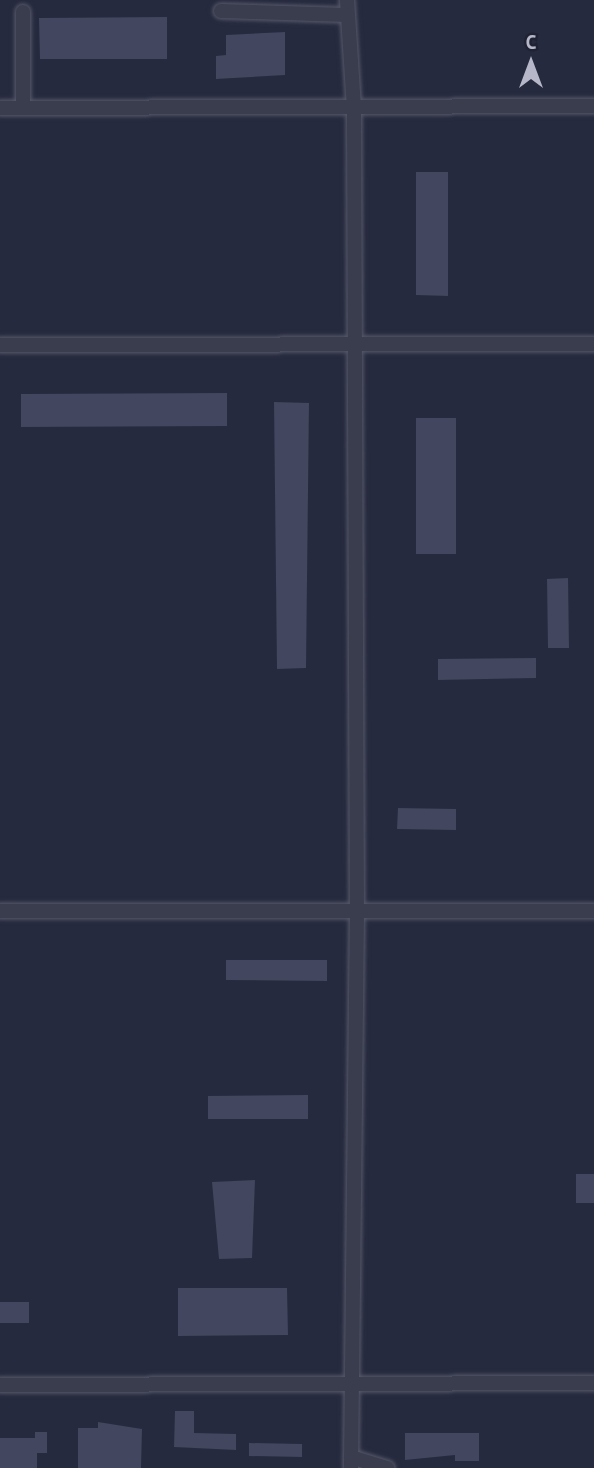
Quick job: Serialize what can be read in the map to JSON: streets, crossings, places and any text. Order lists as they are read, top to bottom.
{
  "north": "top"
}
